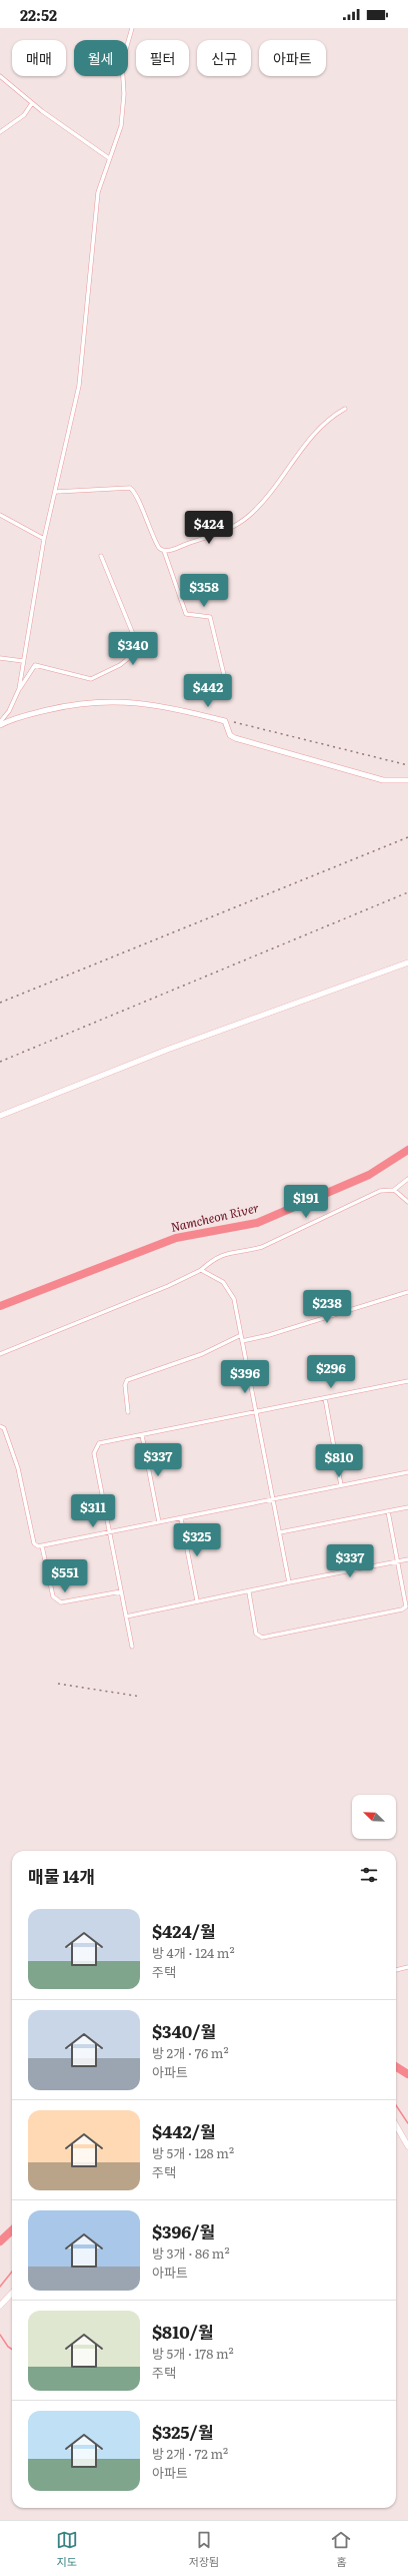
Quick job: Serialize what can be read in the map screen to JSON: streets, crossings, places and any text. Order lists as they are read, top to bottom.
{
  "water": ["Namcheon River"],
  "north": "top left",
  "page": {
    "status": "22:52",
    "chip": [
      "매매",
      "월세",
      "필터",
      "신규",
      "아파트"
    ],
    "price": [
      "$424",
      "$358",
      "$340",
      "$442",
      "$191",
      "$238",
      "$296",
      "$396",
      "$337",
      "$810",
      "$311",
      "$325",
      "$337",
      "$551"
    ],
    "heading": "매물 14개",
    "list": [
      {
        "name": "$424/월",
        "note": "방 4개 · 124 m² · 주택"
      },
      {
        "name": "$340/월",
        "note": "방 2개 · 76 m² · 아파트"
      },
      {
        "name": "$442/월",
        "note": "방 5개 · 128 m² · 주택"
      },
      {
        "name": "$396/월",
        "note": "방 3개 · 86 m² · 아파트"
      },
      {
        "name": "$810/월",
        "note": "방 5개 · 178 m² · 주택"
      },
      {
        "name": "$325/월",
        "note": "방 2개 · 72 m² · 아파트"
      }
    ],
    "tabs": ["지도", "저장됨", "홈"]
  }
}
